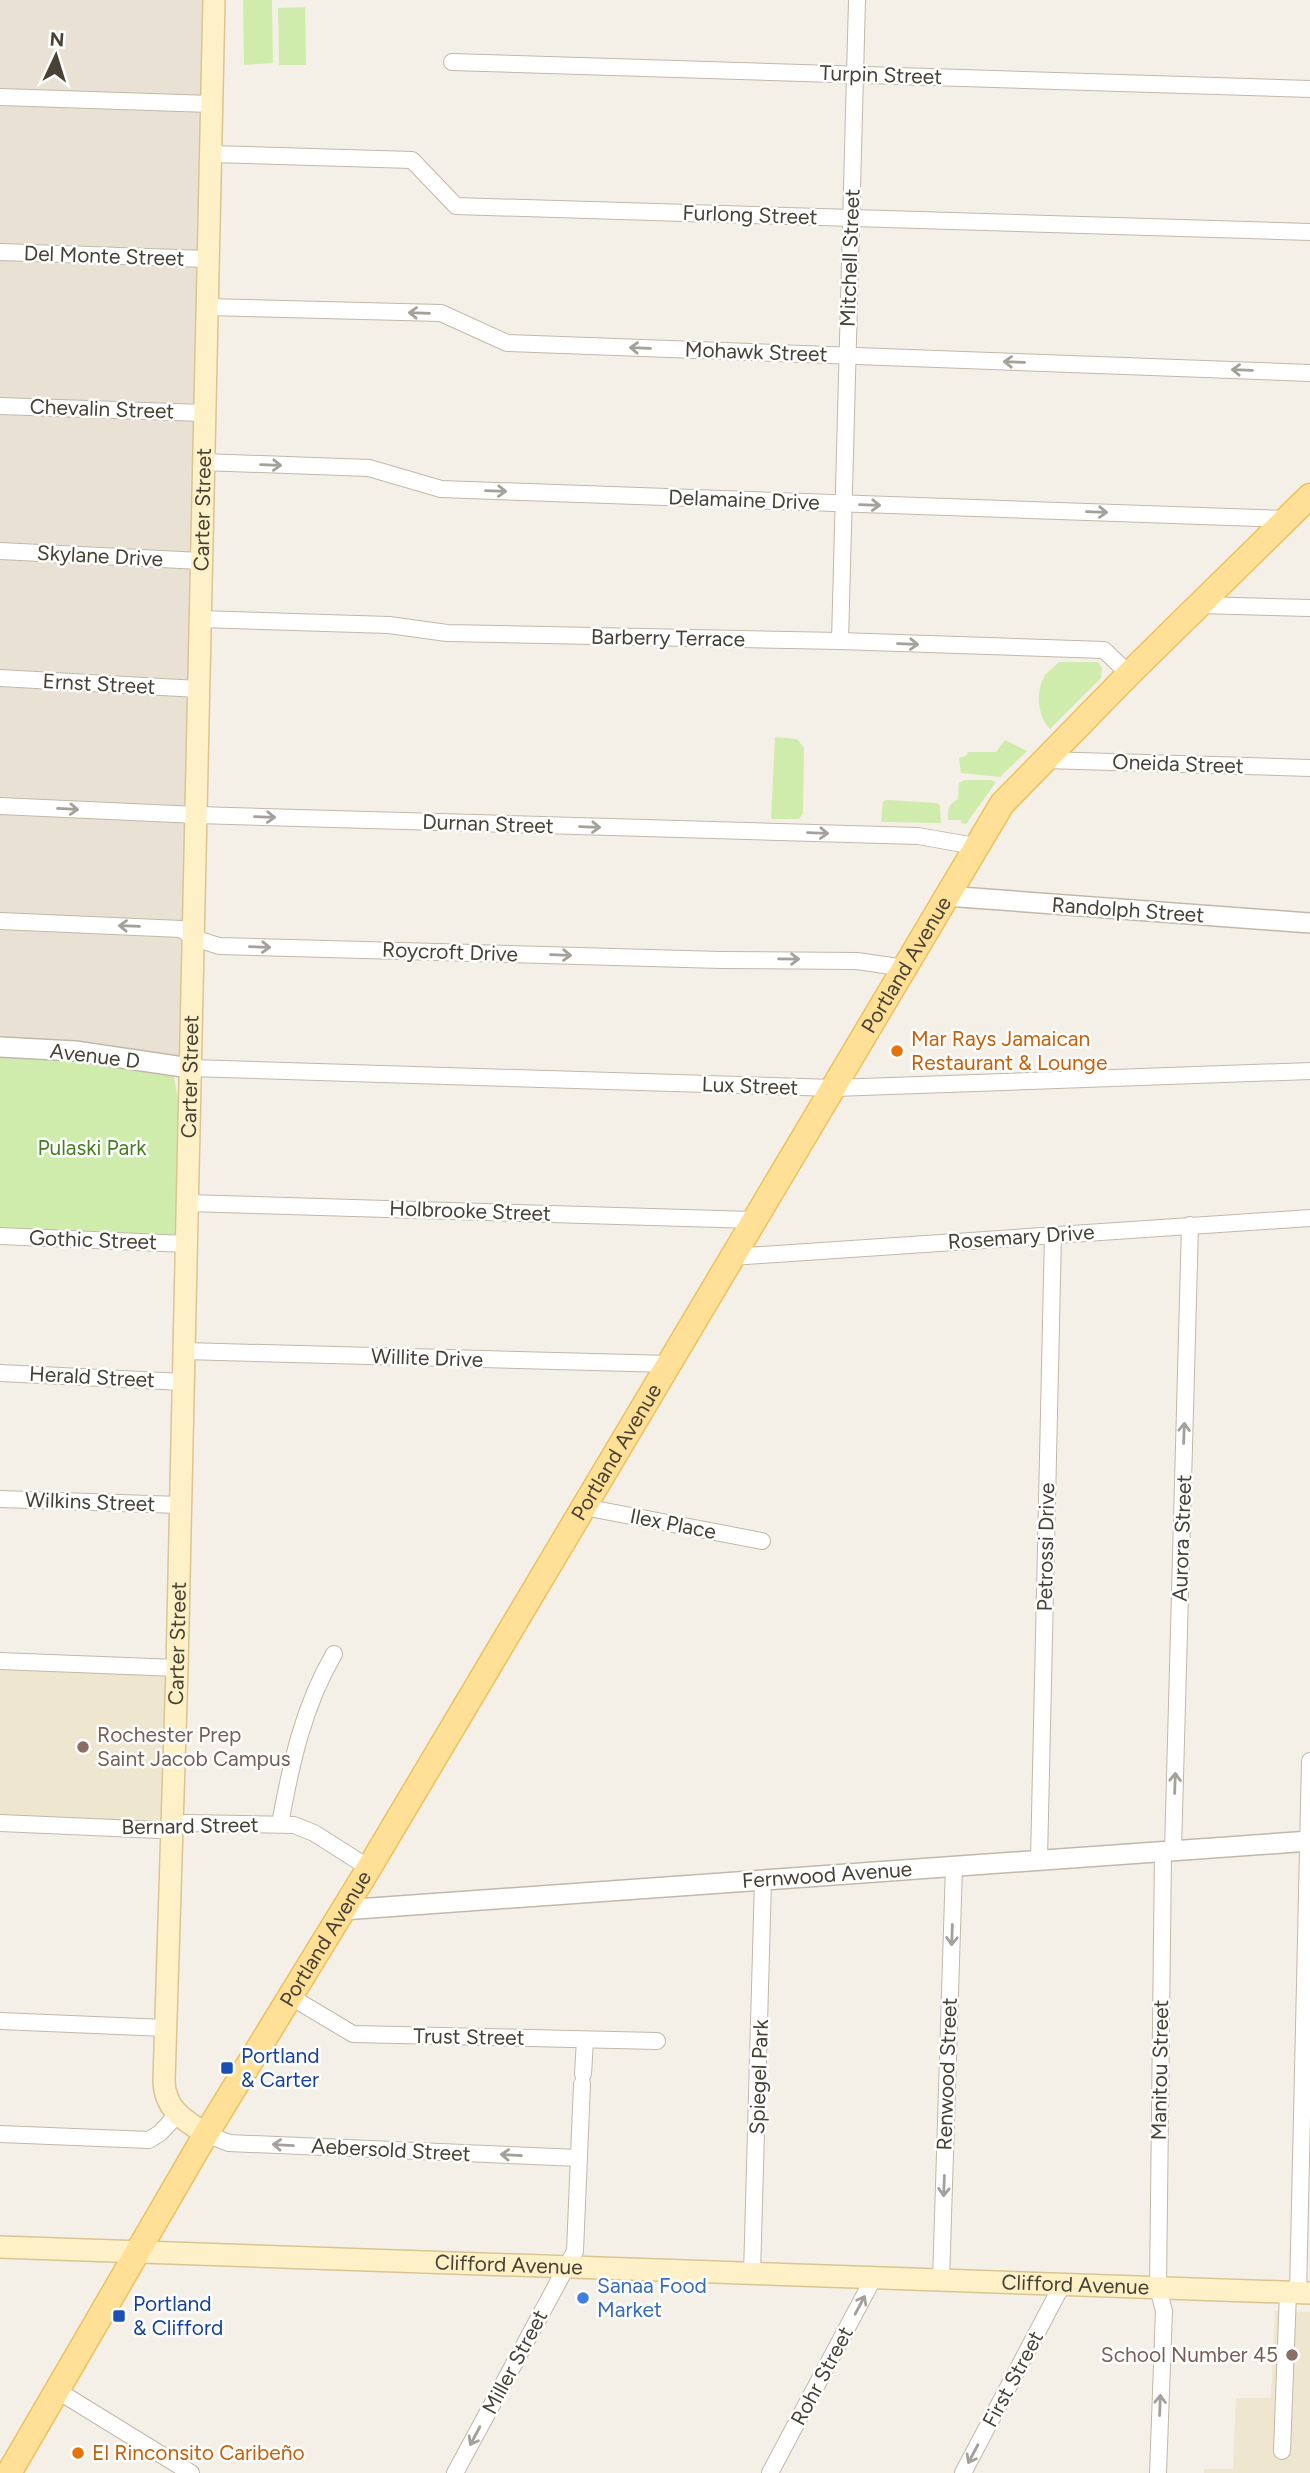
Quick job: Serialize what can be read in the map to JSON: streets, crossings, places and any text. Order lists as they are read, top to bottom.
{
  "streets": {
    "main road": ["Carter Street", "Portland Avenue", "Clifford Avenue"],
    "street": [
      "Turpin Street",
      "Furlong Street",
      "Del Monte Street",
      "Mitchell Street",
      "Mohawk Street",
      "Chevalin Street",
      "Delamaine Drive",
      "Skylane Drive",
      "Barberry Terrace",
      "Ernst Street",
      "Oneida Street",
      "Durnan Street",
      "Randolph Street",
      "Roycroft Drive",
      "Avenue D",
      "Lux Street",
      "Holbrooke Street",
      "Rosemary Drive",
      "Gothic Street",
      "Willite Drive",
      "Herald Street",
      "Wilkins Street",
      "Ilex Place",
      "Aurora Street",
      "Petrossi Drive",
      "Bernard Street",
      "Fernwood Avenue",
      "Trust Street",
      "Manitou Street",
      "Renwood Street",
      "Spiegel Park",
      "Aebersold Street",
      "Miller Street",
      "Rohr Street",
      "First Street"
    ]
  },
  "crossings": [
    ["Turpin Street", "Mitchell Street"],
    ["Furlong Street", "Mitchell Street"],
    ["Furlong Street", "Carter Street"],
    ["Del Monte Street", "Carter Street"],
    ["Mitchell Street", "Mohawk Street"],
    ["Mitchell Street", "Delamaine Drive"],
    ["Mitchell Street", "Barberry Terrace"],
    ["Mohawk Street", "Carter Street"],
    ["Chevalin Street", "Carter Street"],
    ["Delamaine Drive", "Carter Street"],
    ["Delamaine Drive", "Portland Avenue"],
    ["Carter Street", "Skylane Drive"],
    ["Carter Street", "Barberry Terrace"],
    ["Carter Street", "Ernst Street"],
    ["Carter Street", "Durnan Street"],
    ["Carter Street", "Roycroft Drive"],
    ["Carter Street", "Avenue D"],
    ["Carter Street", "Lux Street"],
    ["Carter Street", "Holbrooke Street"],
    ["Carter Street", "Gothic Street"],
    ["Carter Street", "Willite Drive"],
    ["Carter Street", "Herald Street"],
    ["Carter Street", "Wilkins Street"],
    ["Carter Street", "Bernard Street"],
    ["Barberry Terrace", "Portland Avenue"],
    ["Oneida Street", "Portland Avenue"],
    ["Durnan Street", "Portland Avenue"],
    ["Randolph Street", "Portland Avenue"],
    ["Roycroft Drive", "Portland Avenue"],
    ["Portland Avenue", "Lux Street"],
    ["Portland Avenue", "Holbrooke Street"],
    ["Portland Avenue", "Rosemary Drive"],
    ["Portland Avenue", "Willite Drive"],
    ["Portland Avenue", "Ilex Place"],
    ["Portland Avenue", "Bernard Street"],
    ["Portland Avenue", "Fernwood Avenue"],
    ["Portland Avenue", "Trust Street"],
    ["Portland Avenue", "Aebersold Street"],
    ["Portland Avenue", "Clifford Avenue"],
    ["Avenue D", "Lux Street"],
    ["Rosemary Drive", "Aurora Street"],
    ["Rosemary Drive", "Petrossi Drive"],
    ["Aurora Street", "Fernwood Avenue"],
    ["Aurora Street", "Manitou Street"],
    ["Petrossi Drive", "Fernwood Avenue"],
    ["Fernwood Avenue", "Manitou Street"],
    ["Fernwood Avenue", "Renwood Street"],
    ["Fernwood Avenue", "Spiegel Park"],
    ["Trust Street", "Miller Street"],
    ["Manitou Street", "Clifford Avenue"],
    ["Renwood Street", "Clifford Avenue"],
    ["Spiegel Park", "Clifford Avenue"],
    ["Aebersold Street", "Miller Street"],
    ["Clifford Avenue", "Miller Street"],
    ["Clifford Avenue", "Rohr Street"],
    ["Clifford Avenue", "First Street"]
  ],
  "one_way": [
    "Mohawk Street",
    "Delamaine Drive",
    "Durnan Street",
    "Aurora Street",
    "Renwood Street",
    "Aebersold Street",
    "Miller Street",
    "Rohr Street",
    "First Street"
  ],
  "parks": ["Pulaski Park"],
  "places": {
    "other": [
      "Mar Rays Jamaican Restaurant & Lounge",
      "Rochester Prep Saint Jacob Campus",
      "Sanaa Food Market",
      "School Number 45",
      "El Rinconsito Caribeño"
    ],
    "transit": ["Portland & Carter", "Portland & Clifford"]
  },
  "north": "top"
}
